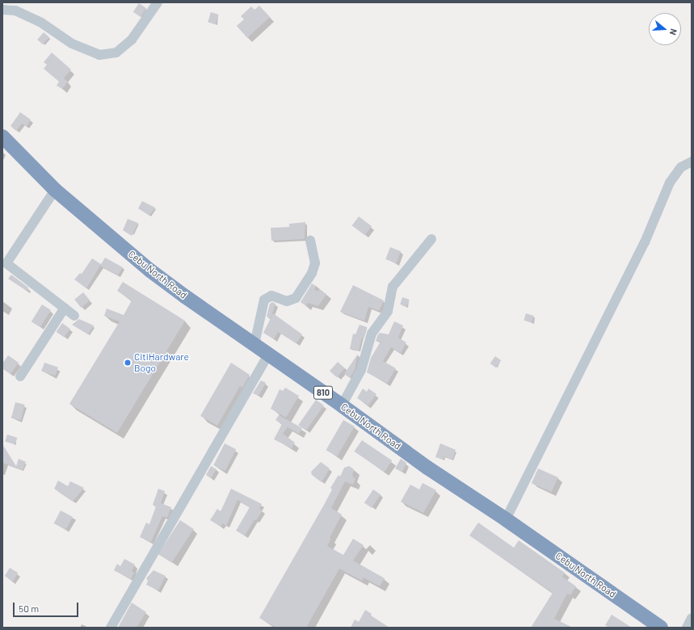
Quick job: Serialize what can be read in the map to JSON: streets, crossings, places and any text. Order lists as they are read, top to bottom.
{
  "streets": {
    "highway": ["Cebu North Road", "810"]
  },
  "places": ["CitiHardware Bogo"],
  "scale_bar": "50 m",
  "north": "right"
}
